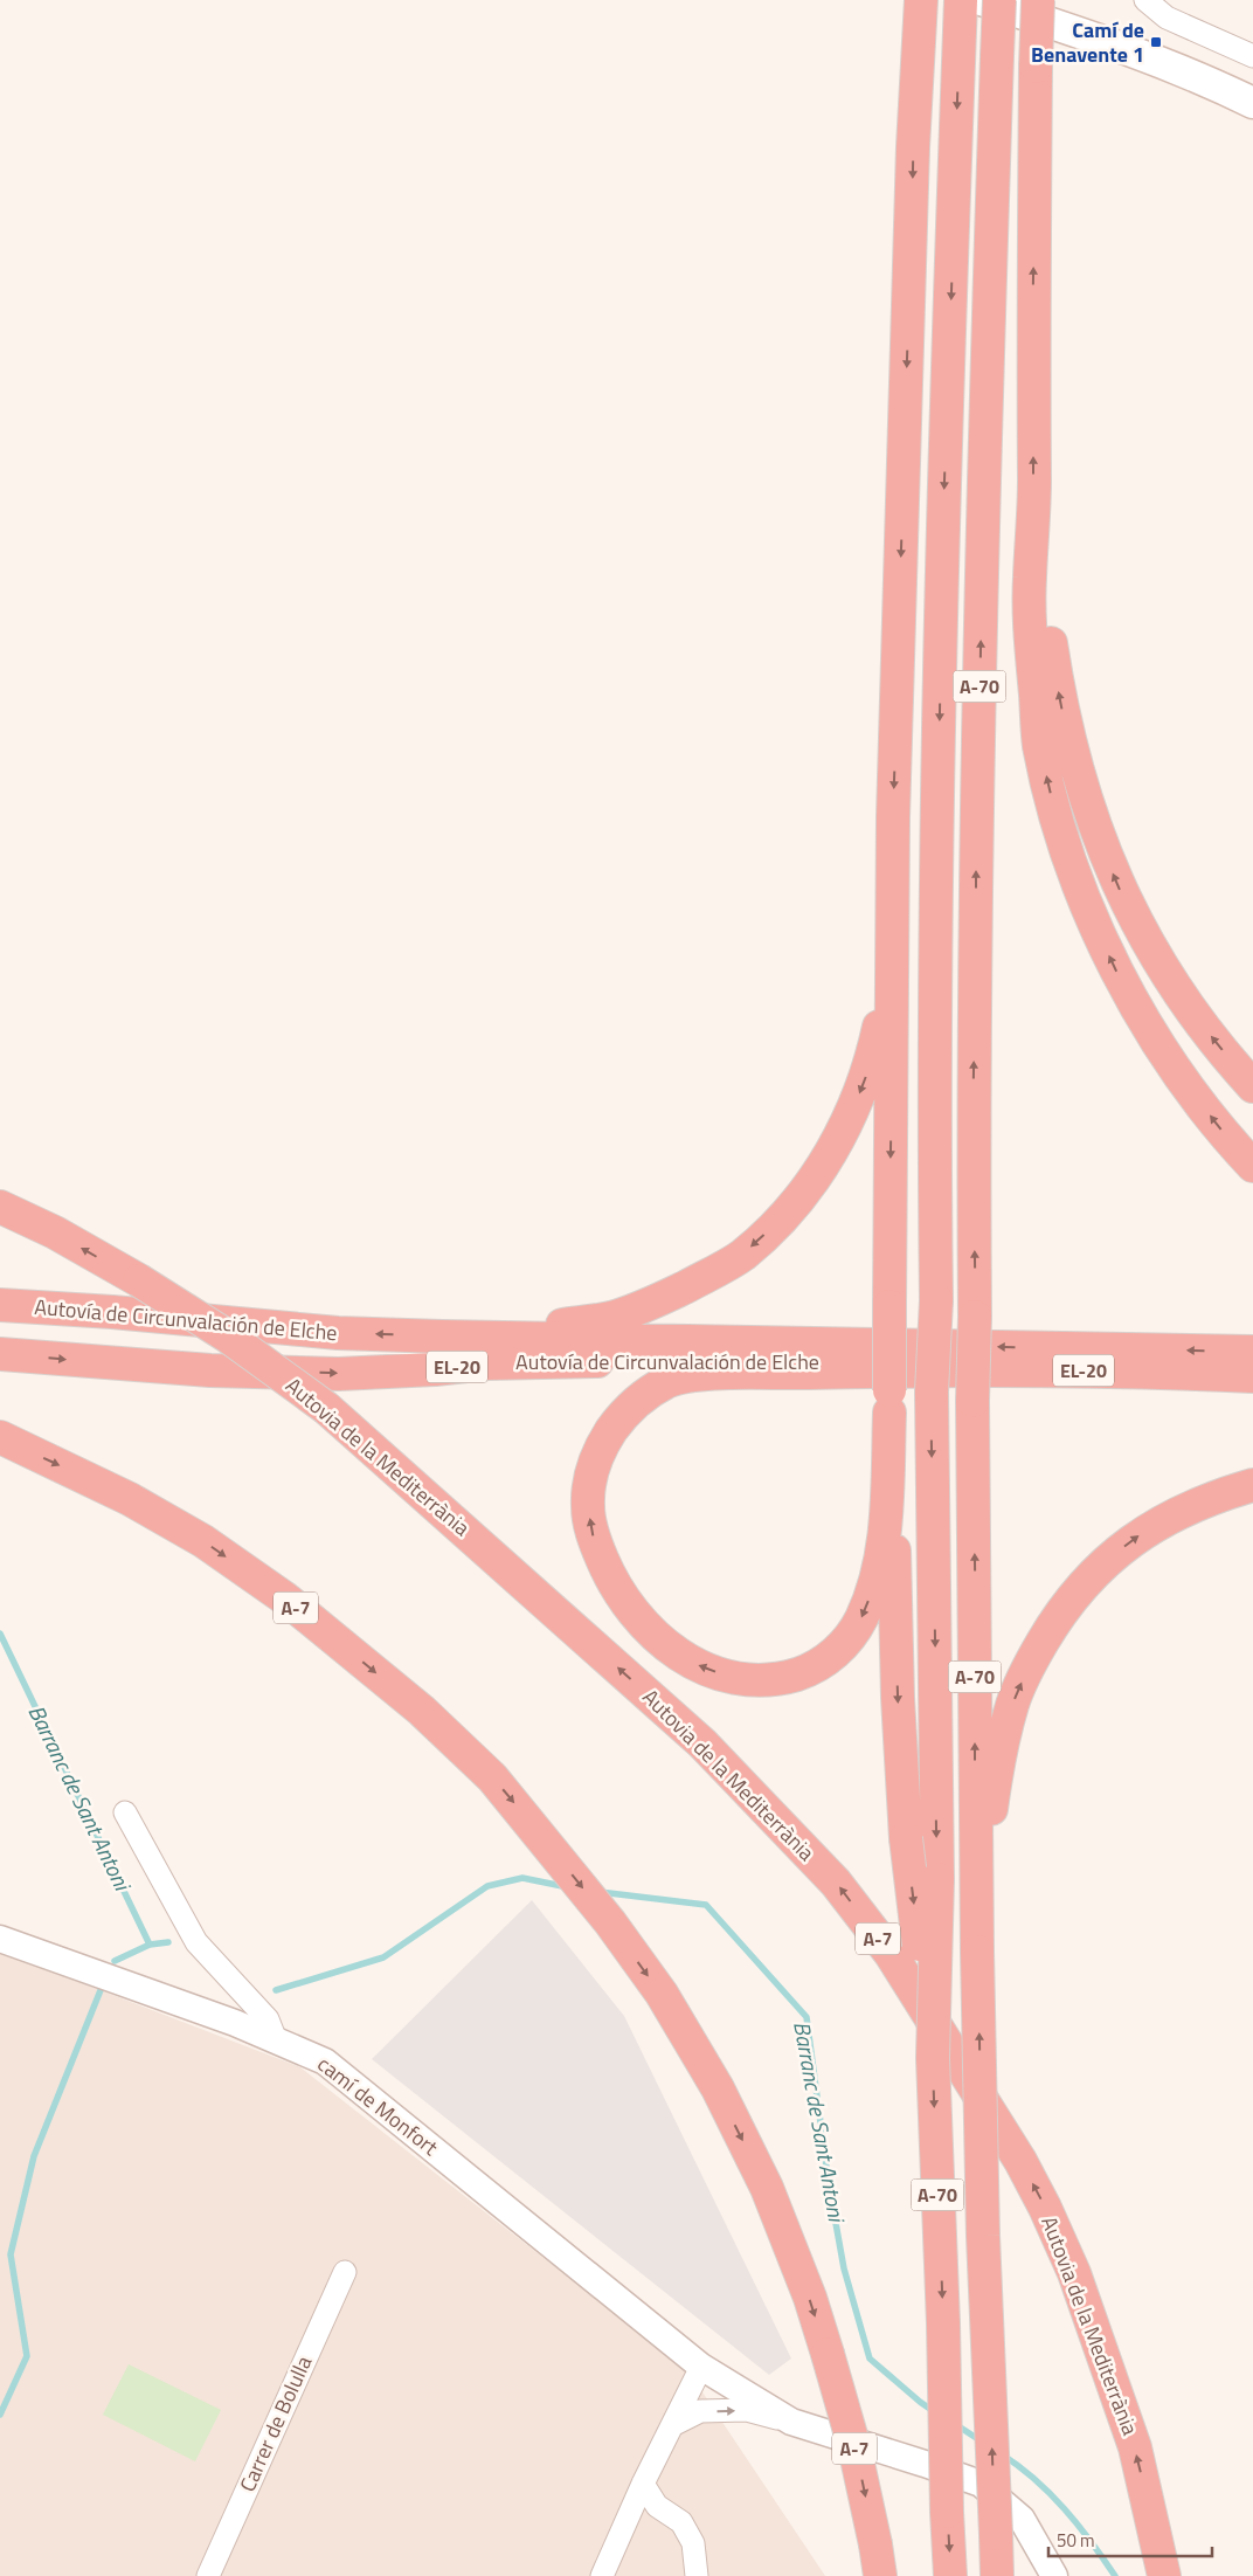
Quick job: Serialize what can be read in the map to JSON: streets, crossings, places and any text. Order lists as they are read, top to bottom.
{
  "streets": {
    "highway": [
      "A-70",
      "Autovía de Circunvalación de Elche",
      "EL-20",
      "Autovia de la Mediterrània",
      "A-7"
    ],
    "street": ["camí de Monfort", "Carrer de Bolulla"]
  },
  "crossings": [
    ["A-70", "Autovía de Circunvalación de Elche"],
    ["A-70", "EL-20"],
    ["Autovía de Circunvalación de Elche", "EL-20"]
  ],
  "water": ["Barranc de Sant Antoni"],
  "places": {
    "transit": ["Camí de Benavente 1"]
  },
  "scale_bar": "50 m"
}
